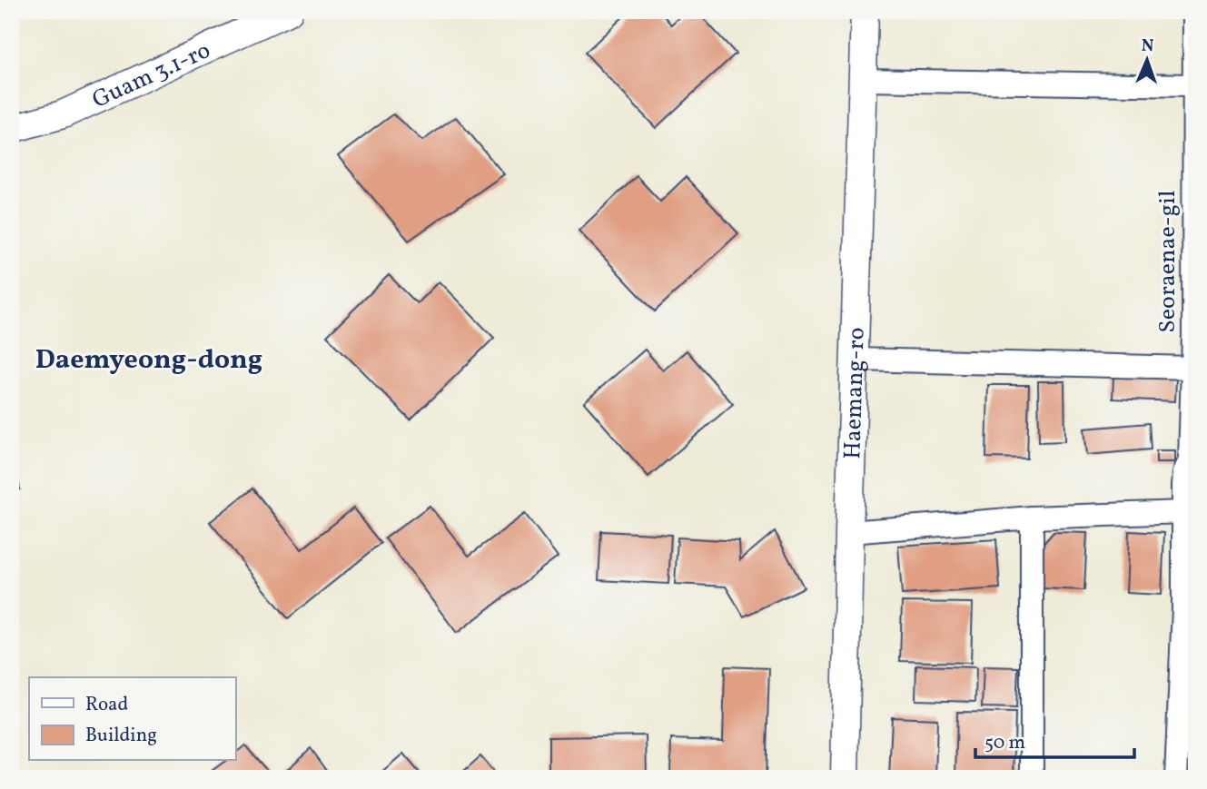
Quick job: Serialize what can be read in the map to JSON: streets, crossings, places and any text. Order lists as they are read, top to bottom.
{
  "streets": {
    "street": ["Guam 3.1-ro", "Seoraenae-gil", "Haemang-ro"]
  },
  "districts": ["Daemyeong-dong"],
  "legend": ["Road", "Building"],
  "scale_bar": "50 m",
  "north": "top"
}
